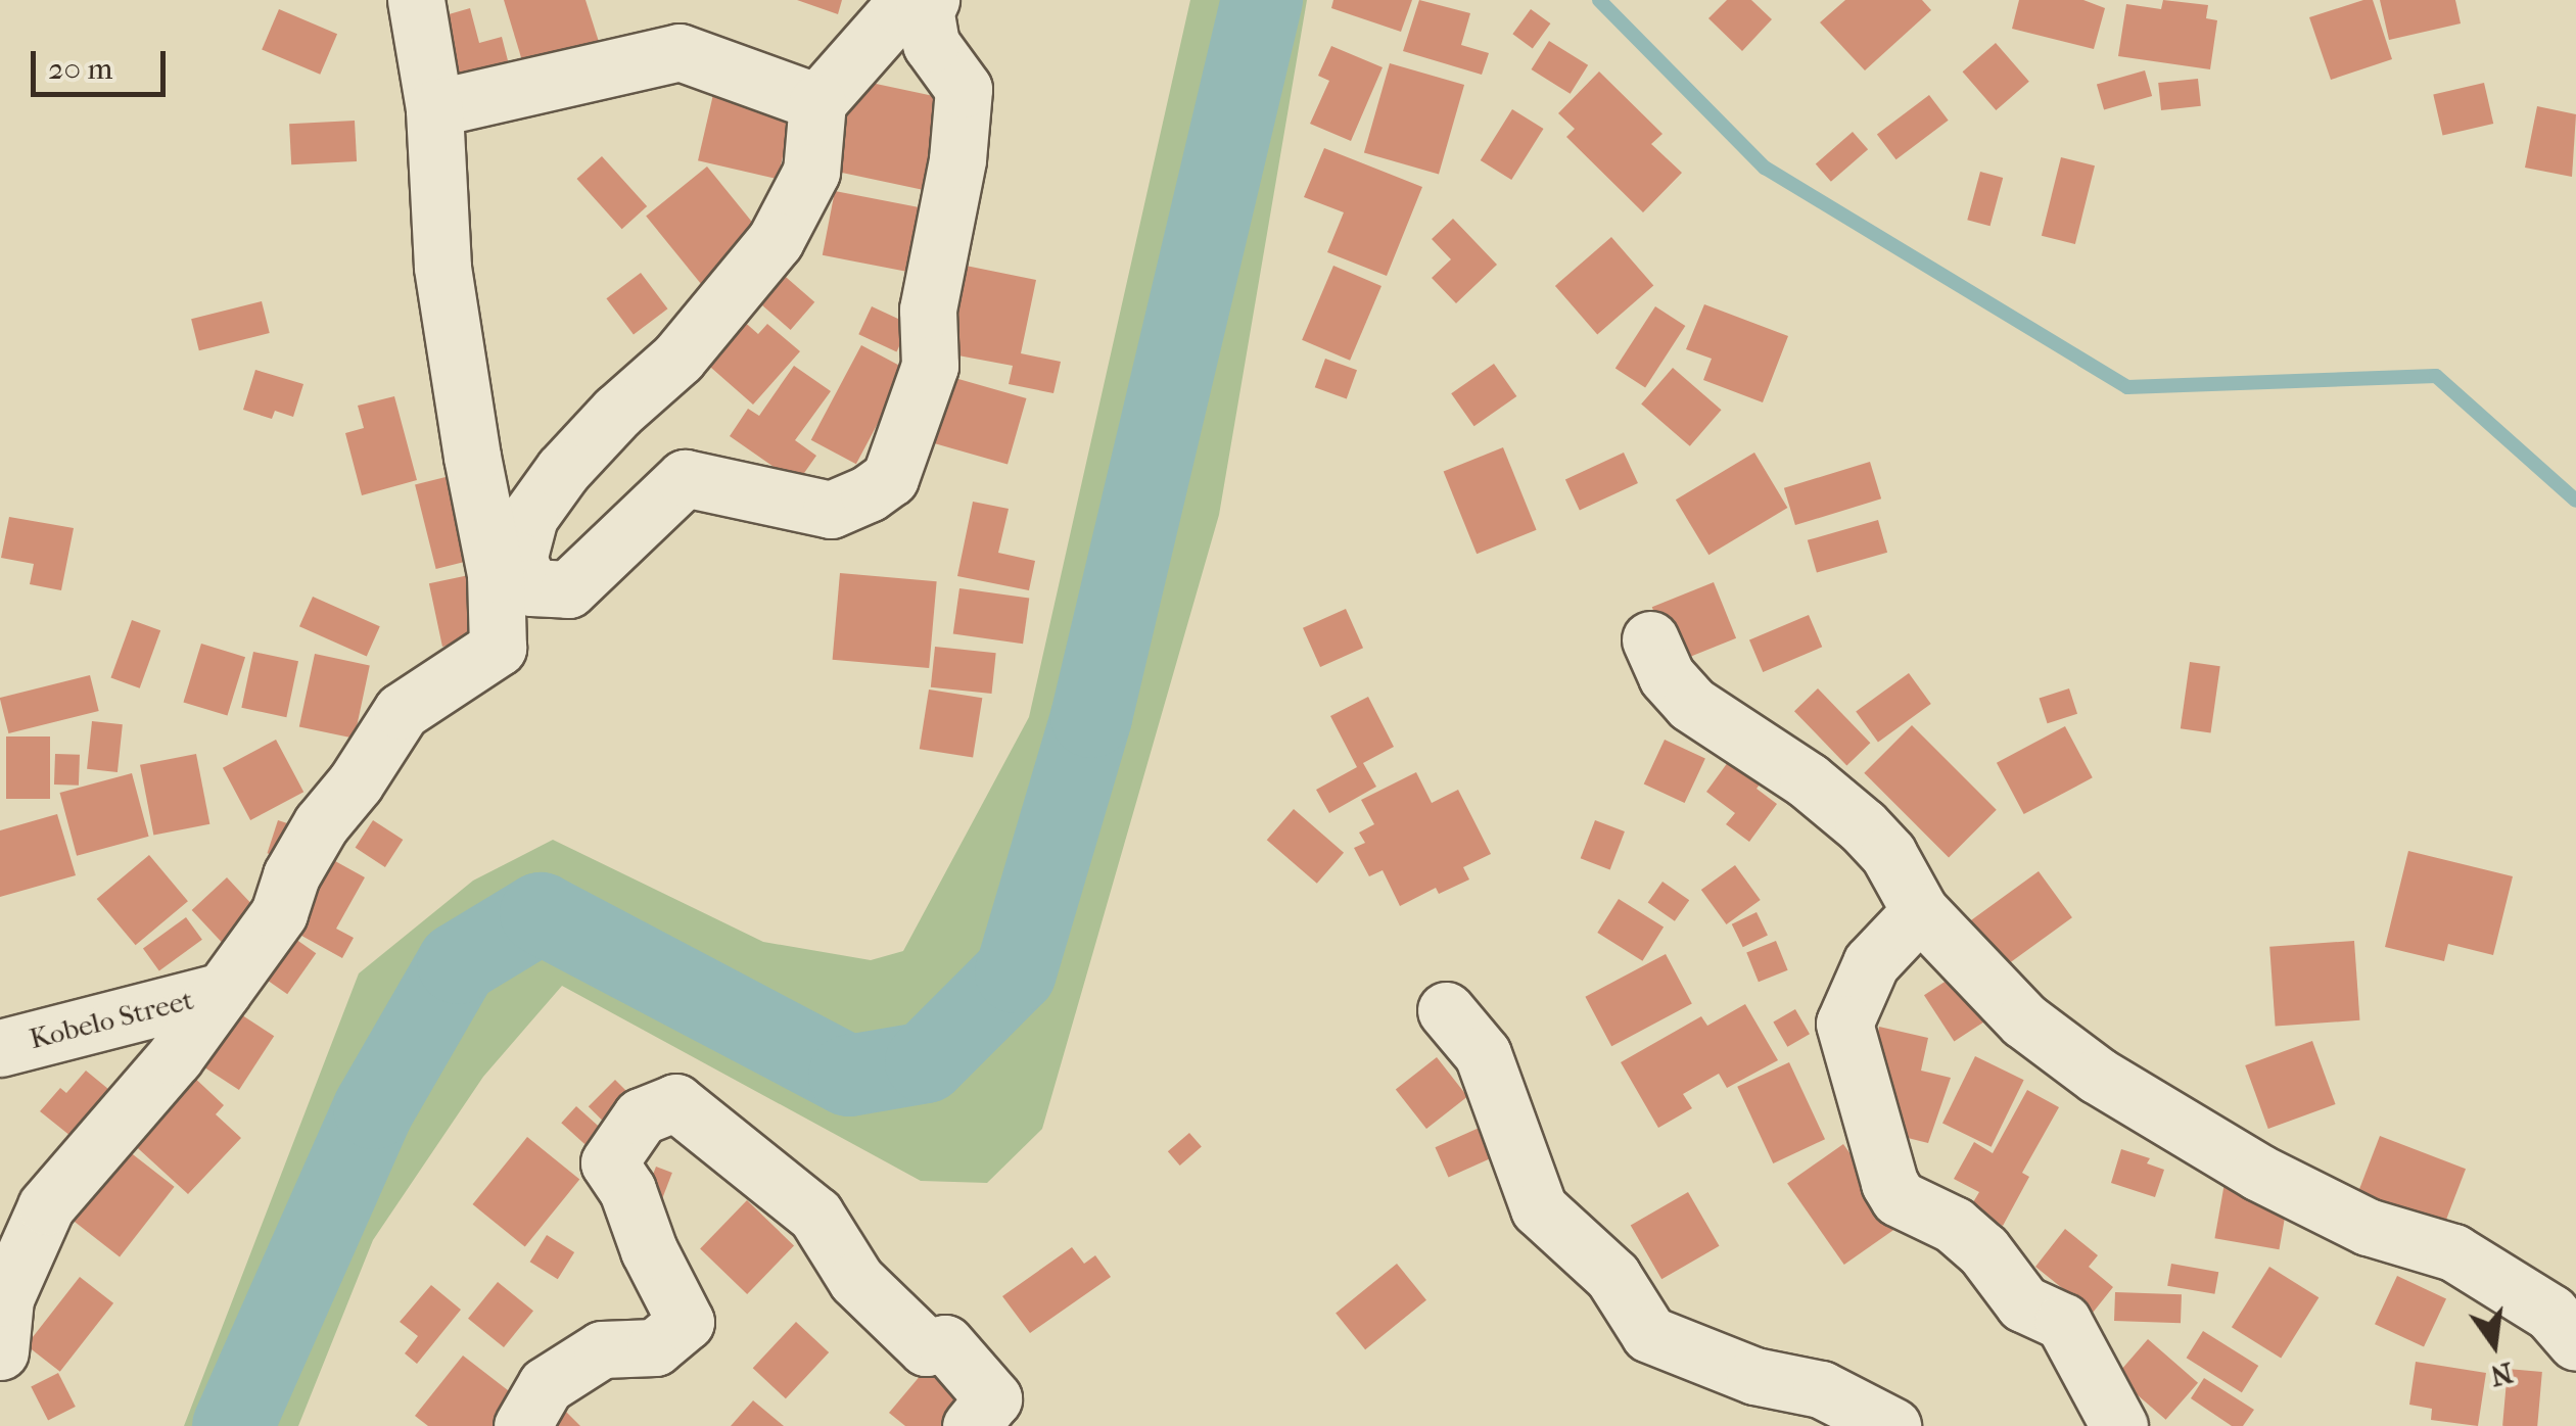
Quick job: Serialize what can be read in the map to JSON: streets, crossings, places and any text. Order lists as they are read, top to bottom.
{
  "streets": {
    "street": ["Kobelo Street"]
  },
  "scale_bar": "20 m",
  "north": "bottom"
}
